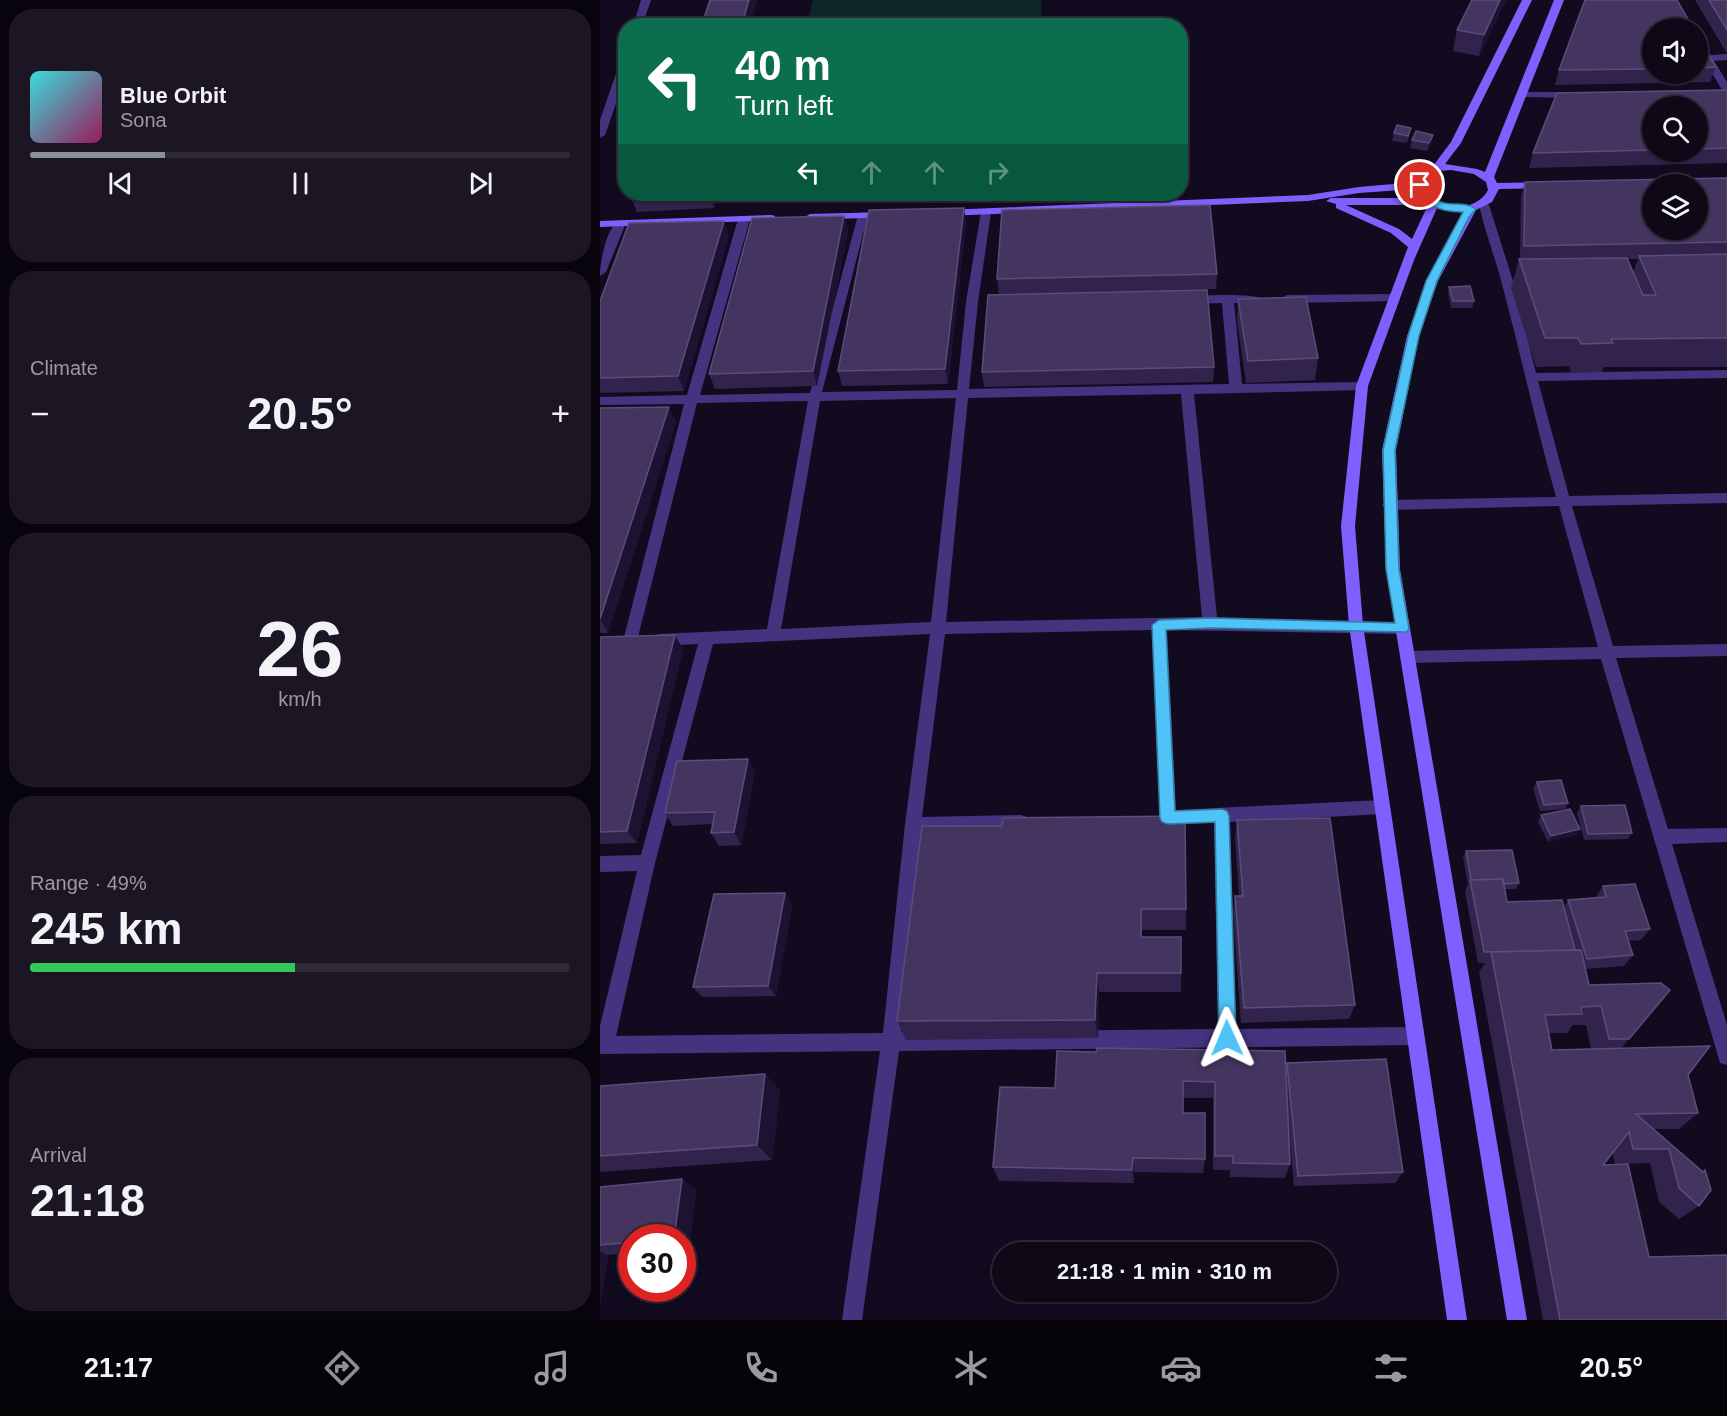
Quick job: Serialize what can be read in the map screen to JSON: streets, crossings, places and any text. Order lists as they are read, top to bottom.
{
  "page": {
    "turn": ["40 m", "Turn left"],
    "song": ["Blue Orbit", "Sona"],
    "tile": [
      "Climate",
      ["26", "km/h"],
      ["Range · 49%", "245 km"],
      ["Arrival", "21:18"]
    ],
    "heat": ["−", "20.5°", "+"],
    "limit": "30",
    "trip": "21:18 · 1 min · 310 m",
    "tabs": ["21:17", "20.5°"]
  }
}
